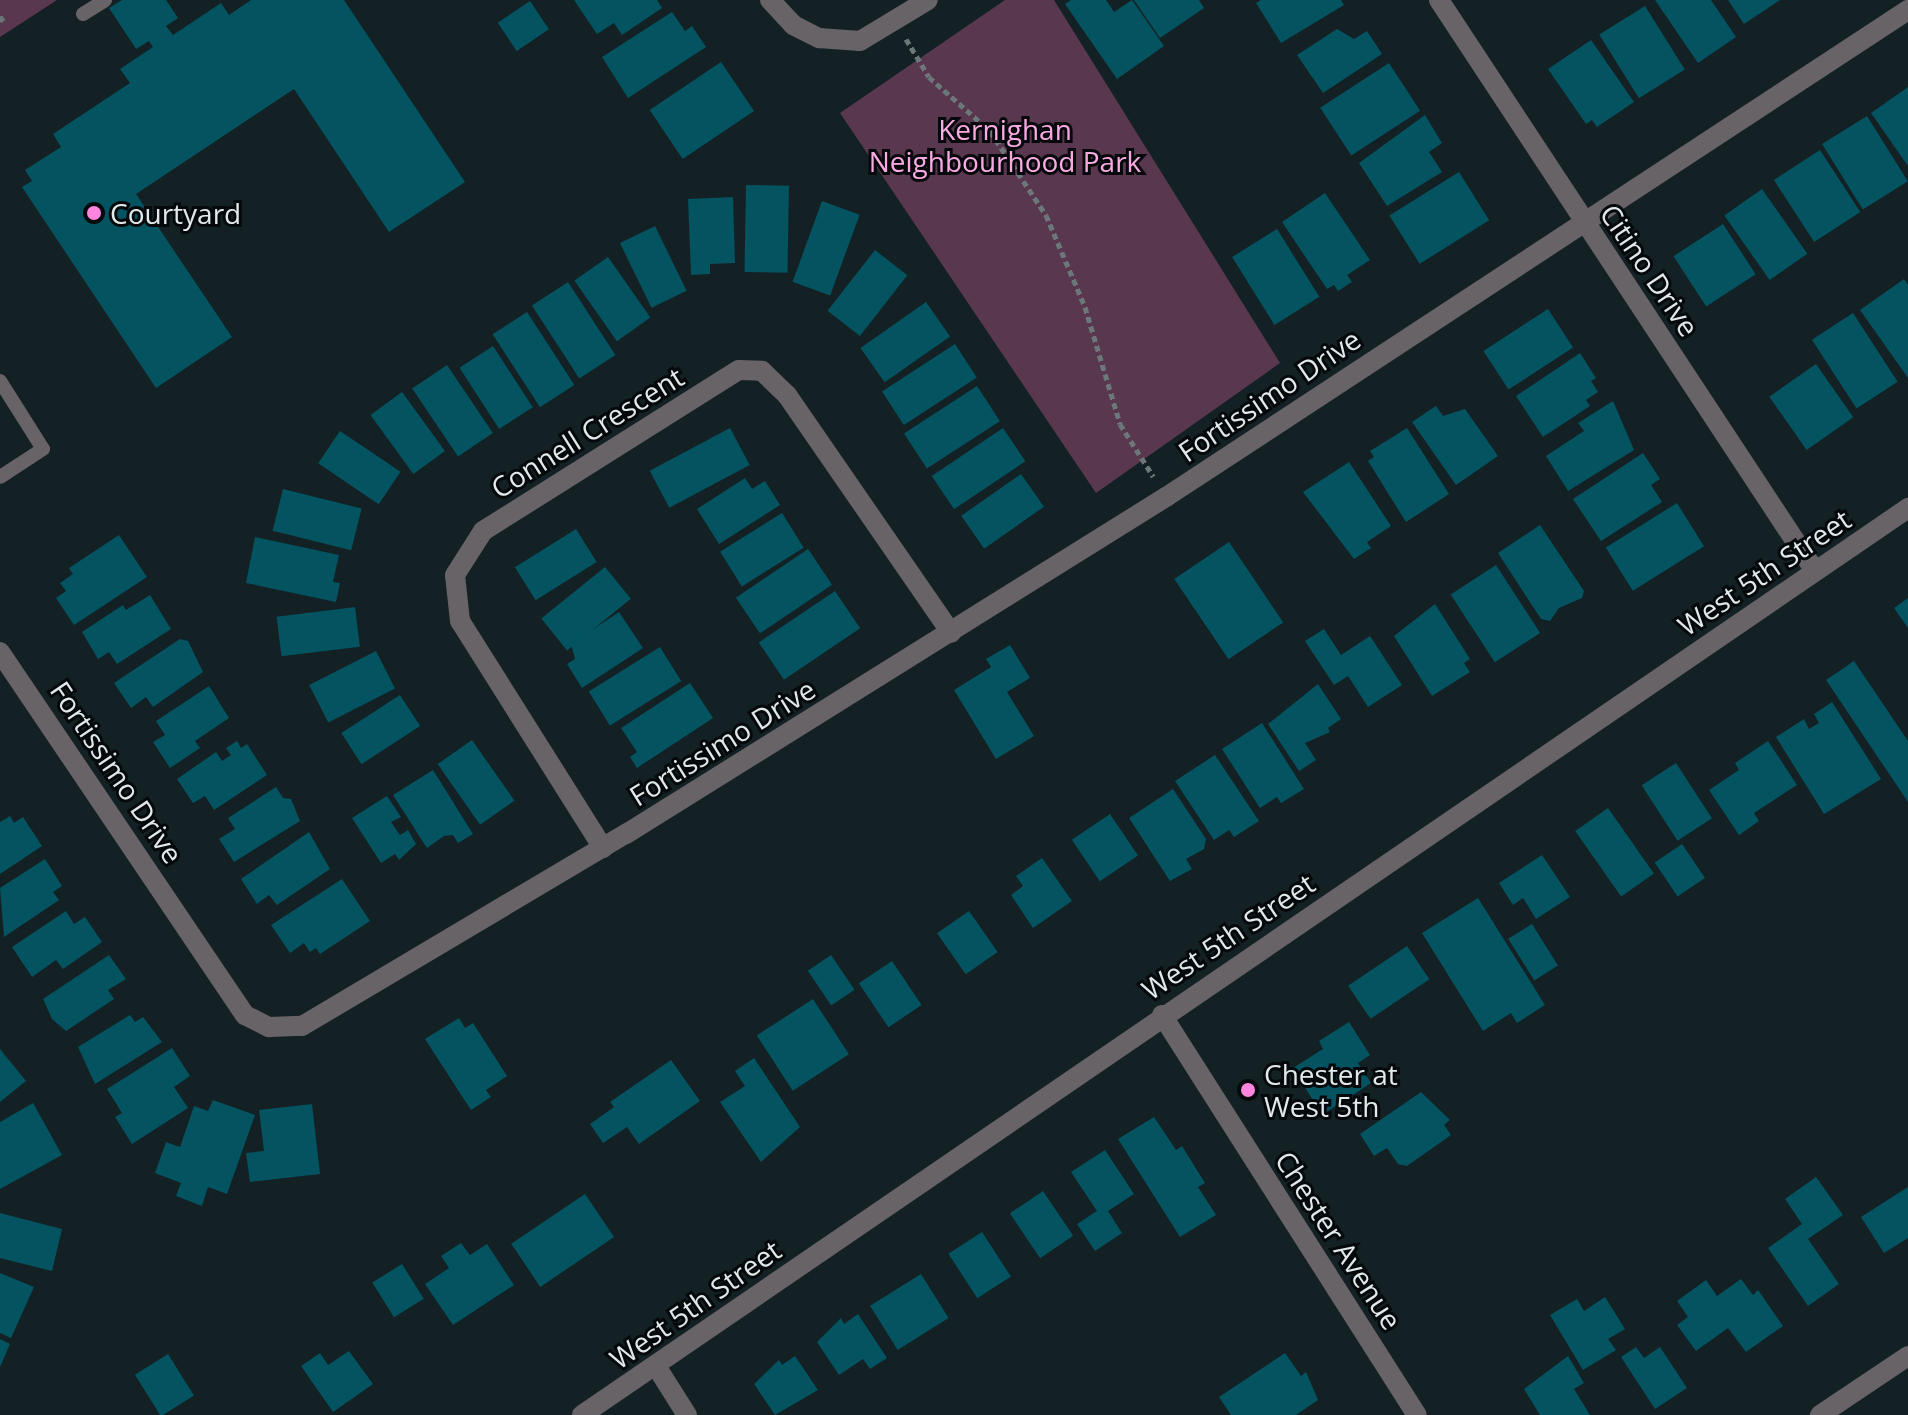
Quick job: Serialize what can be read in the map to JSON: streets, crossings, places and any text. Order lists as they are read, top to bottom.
{
  "streets": {
    "street": [
      "Citino Drive",
      "Fortissimo Drive",
      "Connell Crescent",
      "West 5th Street",
      "Chester Avenue"
    ]
  },
  "crossings": [
    ["Citino Drive", "Fortissimo Drive"],
    ["Citino Drive", "West 5th Street"],
    ["Fortissimo Drive", "Connell Crescent"],
    ["West 5th Street", "Chester Avenue"]
  ],
  "parks": ["Kernighan Neighbourhood Park"],
  "places": ["Courtyard", "Chester at West 5th"]
}
